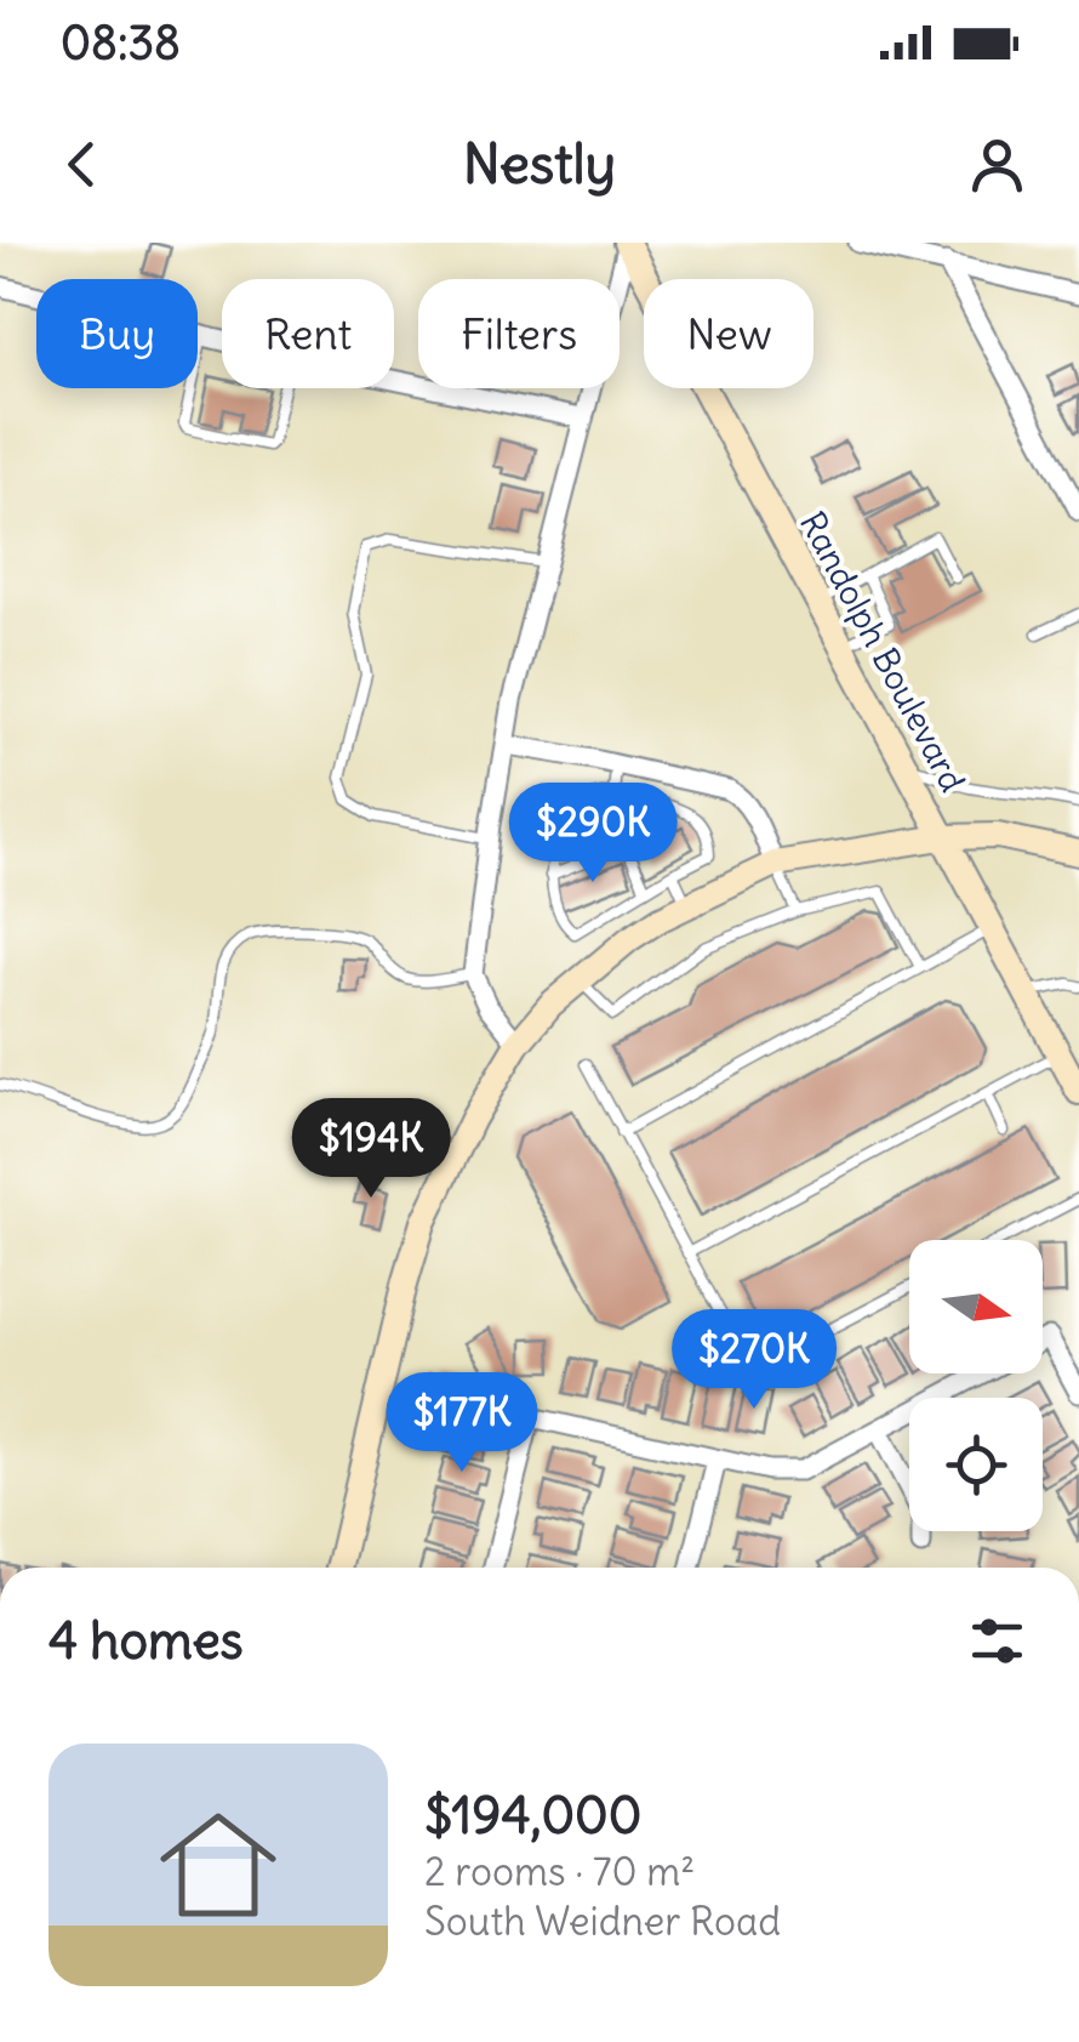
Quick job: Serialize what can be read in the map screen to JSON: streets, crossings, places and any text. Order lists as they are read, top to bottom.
{
  "streets": {
    "main road": ["Randolph Boulevard"]
  },
  "north": "right",
  "page": {
    "status": "08:38",
    "header": "Nestly",
    "chip": [
      "Buy",
      "Rent",
      "Filters",
      "New"
    ],
    "price": [
      "$290K",
      "$194K",
      "$270K",
      "$177K"
    ],
    "heading": "4 homes",
    "list": [
      {
        "name": "$194,000",
        "note": "2 rooms · 70 m² · South Weidner Road"
      }
    ]
  }
}
